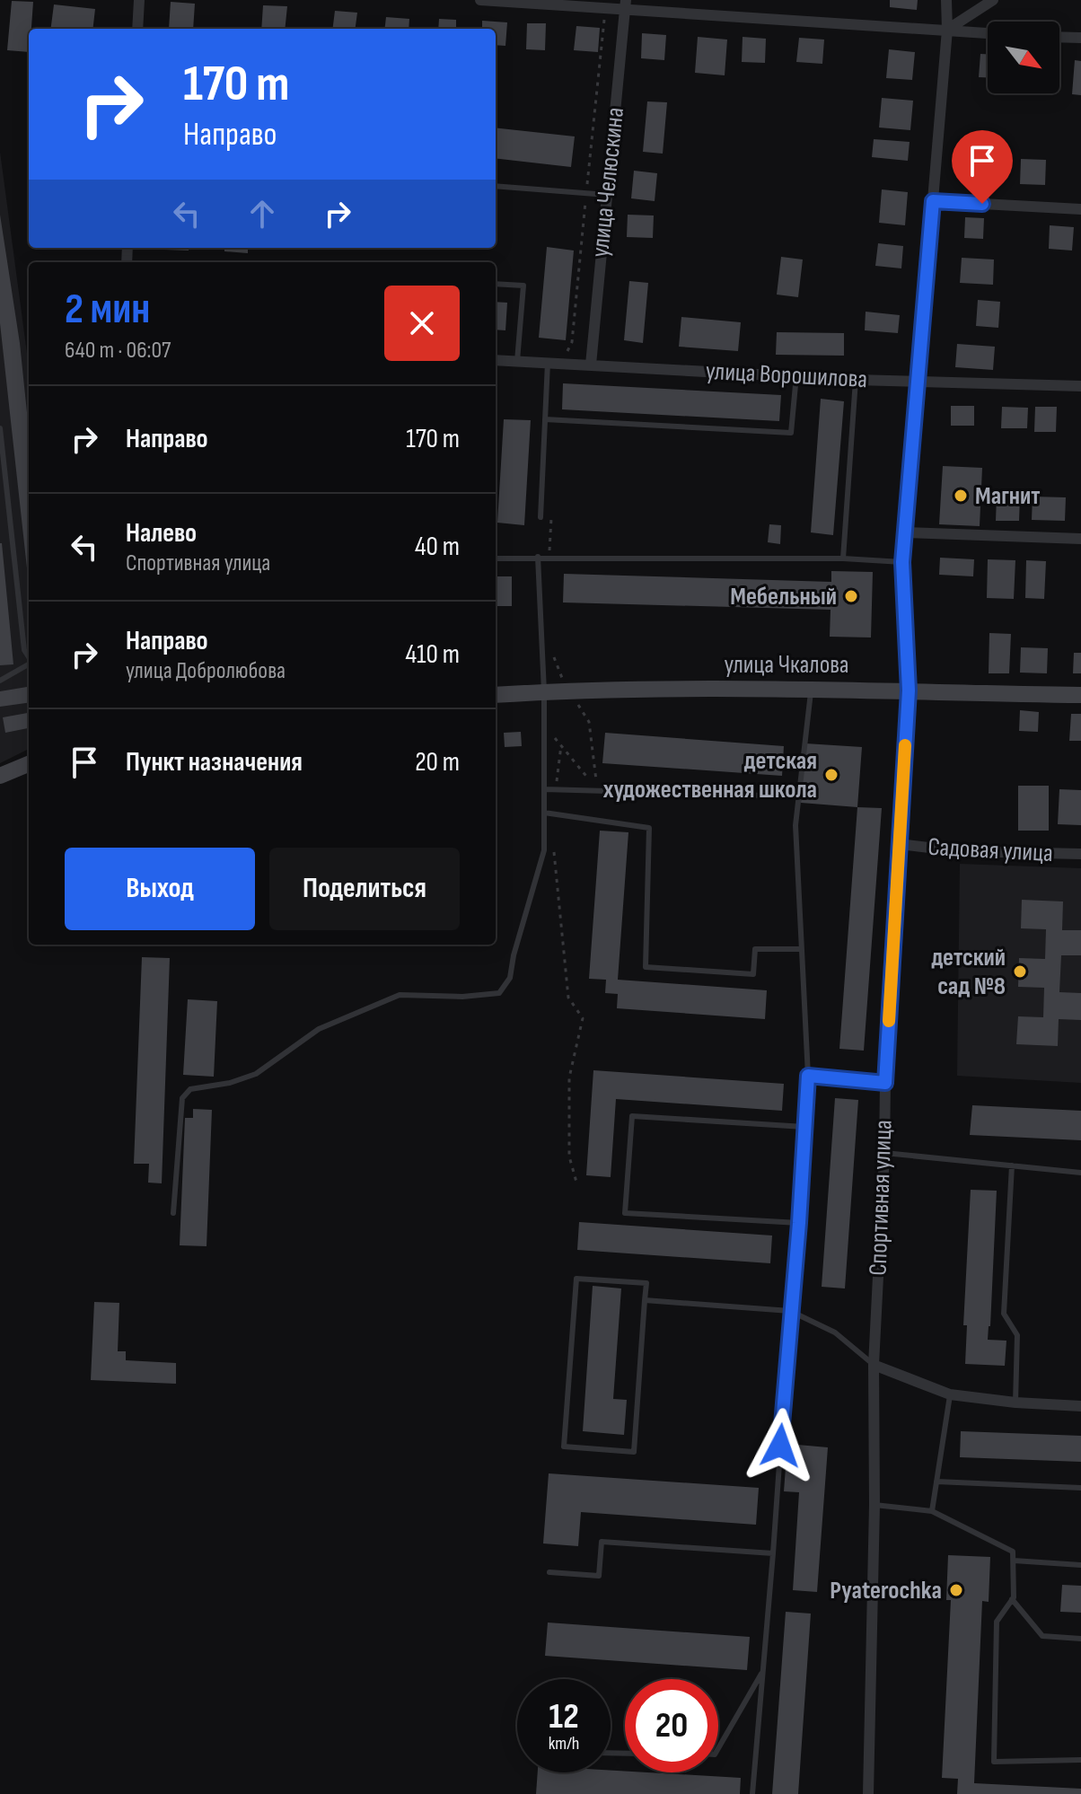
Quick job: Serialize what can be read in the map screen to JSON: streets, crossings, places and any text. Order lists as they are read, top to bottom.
{
  "streets": {
    "street": [
      "улица Челюскина",
      "улица Ворошилова",
      "улица Чкалова",
      "Садовая улица",
      "Спортивная улица"
    ]
  },
  "crossings": [
    ["улица Челюскина", "улица Ворошилова"],
    ["улица Ворошилова", "Спортивная улица"],
    ["улица Чкалова", "Спортивная улица"],
    ["Садовая улица", "Спортивная улица"]
  ],
  "places": [
    "Магнит",
    "Мебельный",
    "детская художественная школа",
    "детский сад №8",
    "Pyaterochka"
  ],
  "north": "bottom right",
  "page": {
    "turn": ["170 m", "Направо"],
    "heading": ["2 мин", "640 m · 06:07"],
    "list": [
      {
        "name": "Направо",
        "value": "170 m"
      },
      {
        "name": "Налево",
        "note": "Спортивная улица",
        "value": "40 m"
      },
      {
        "name": "Направо",
        "note": "улица Добролюбова",
        "value": "410 m"
      },
      {
        "name": "Пункт назначения",
        "value": "20 m"
      }
    ],
    "buttons": ["Выход", "Поделиться"],
    "speed": "12 km/h",
    "limit": "20"
  }
}
